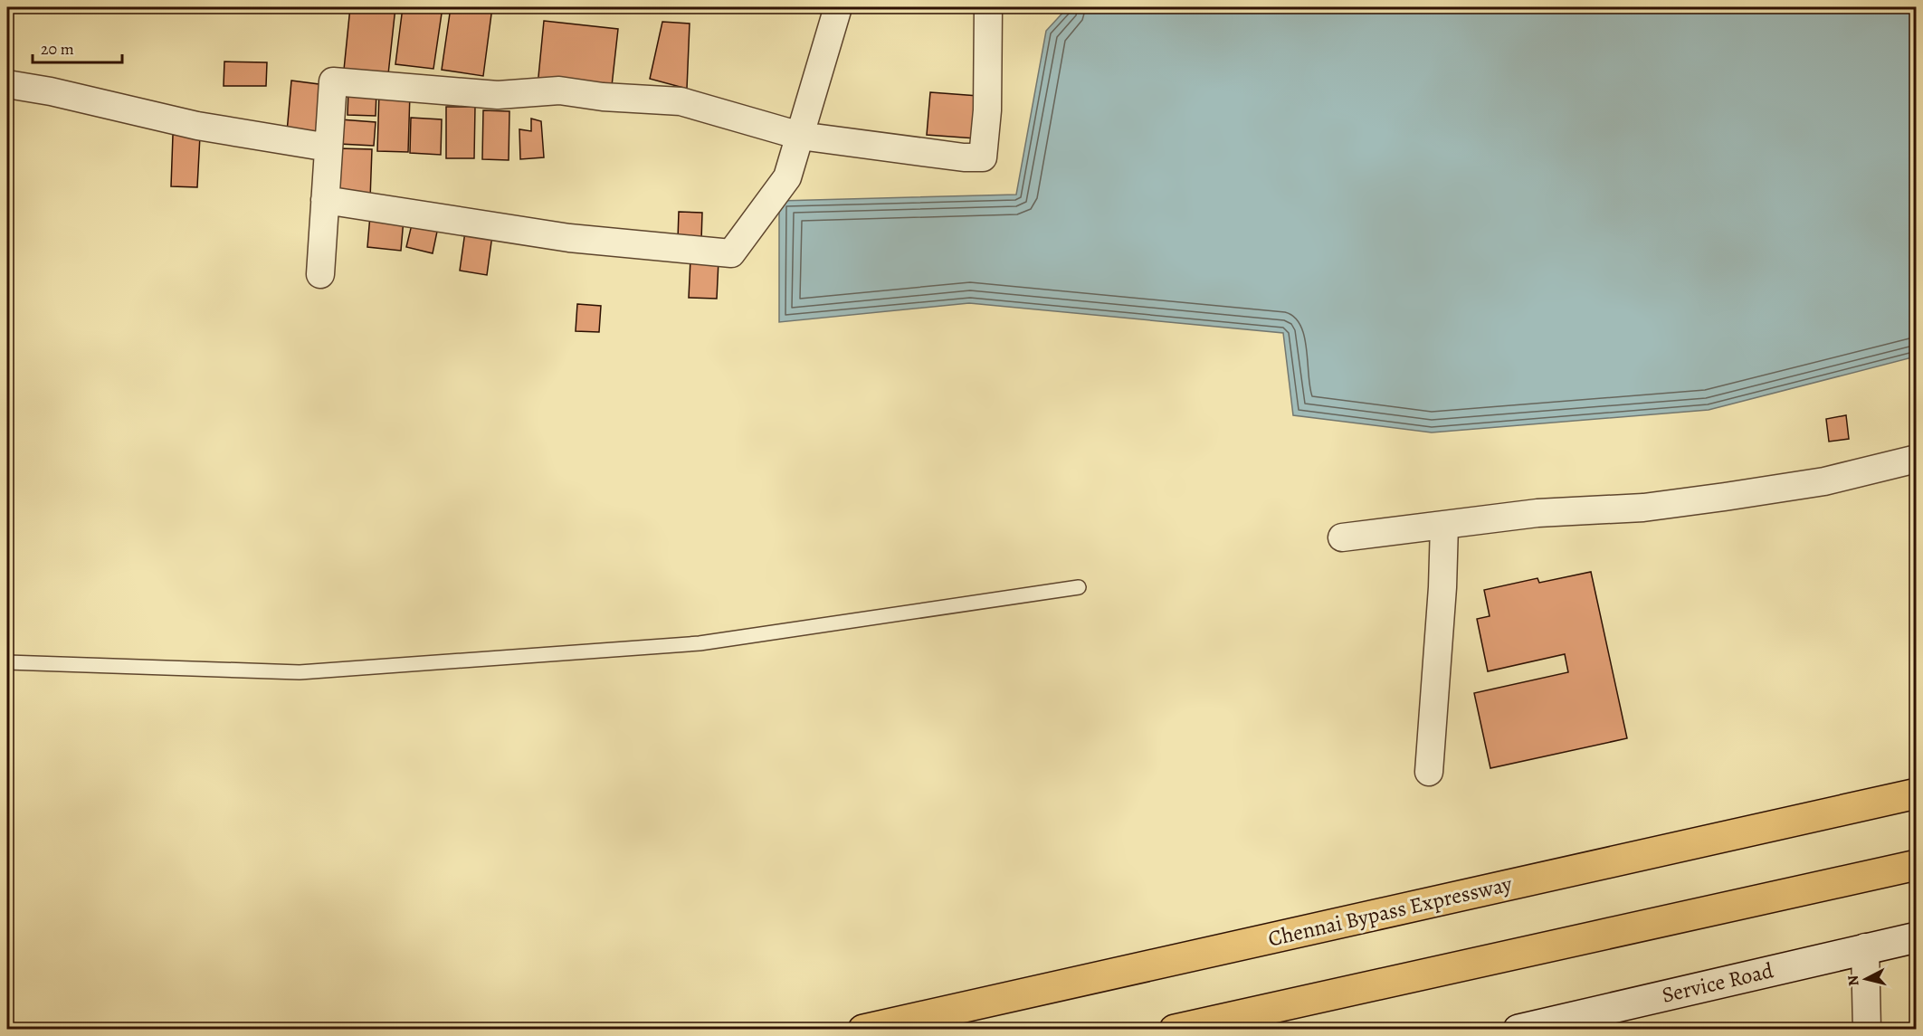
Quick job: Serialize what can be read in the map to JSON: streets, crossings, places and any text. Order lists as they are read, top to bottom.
{
  "streets": {
    "highway": ["Chennai Bypass Expressway"],
    "street": ["Service Road"]
  },
  "scale_bar": "20 m",
  "north": "left"
}
